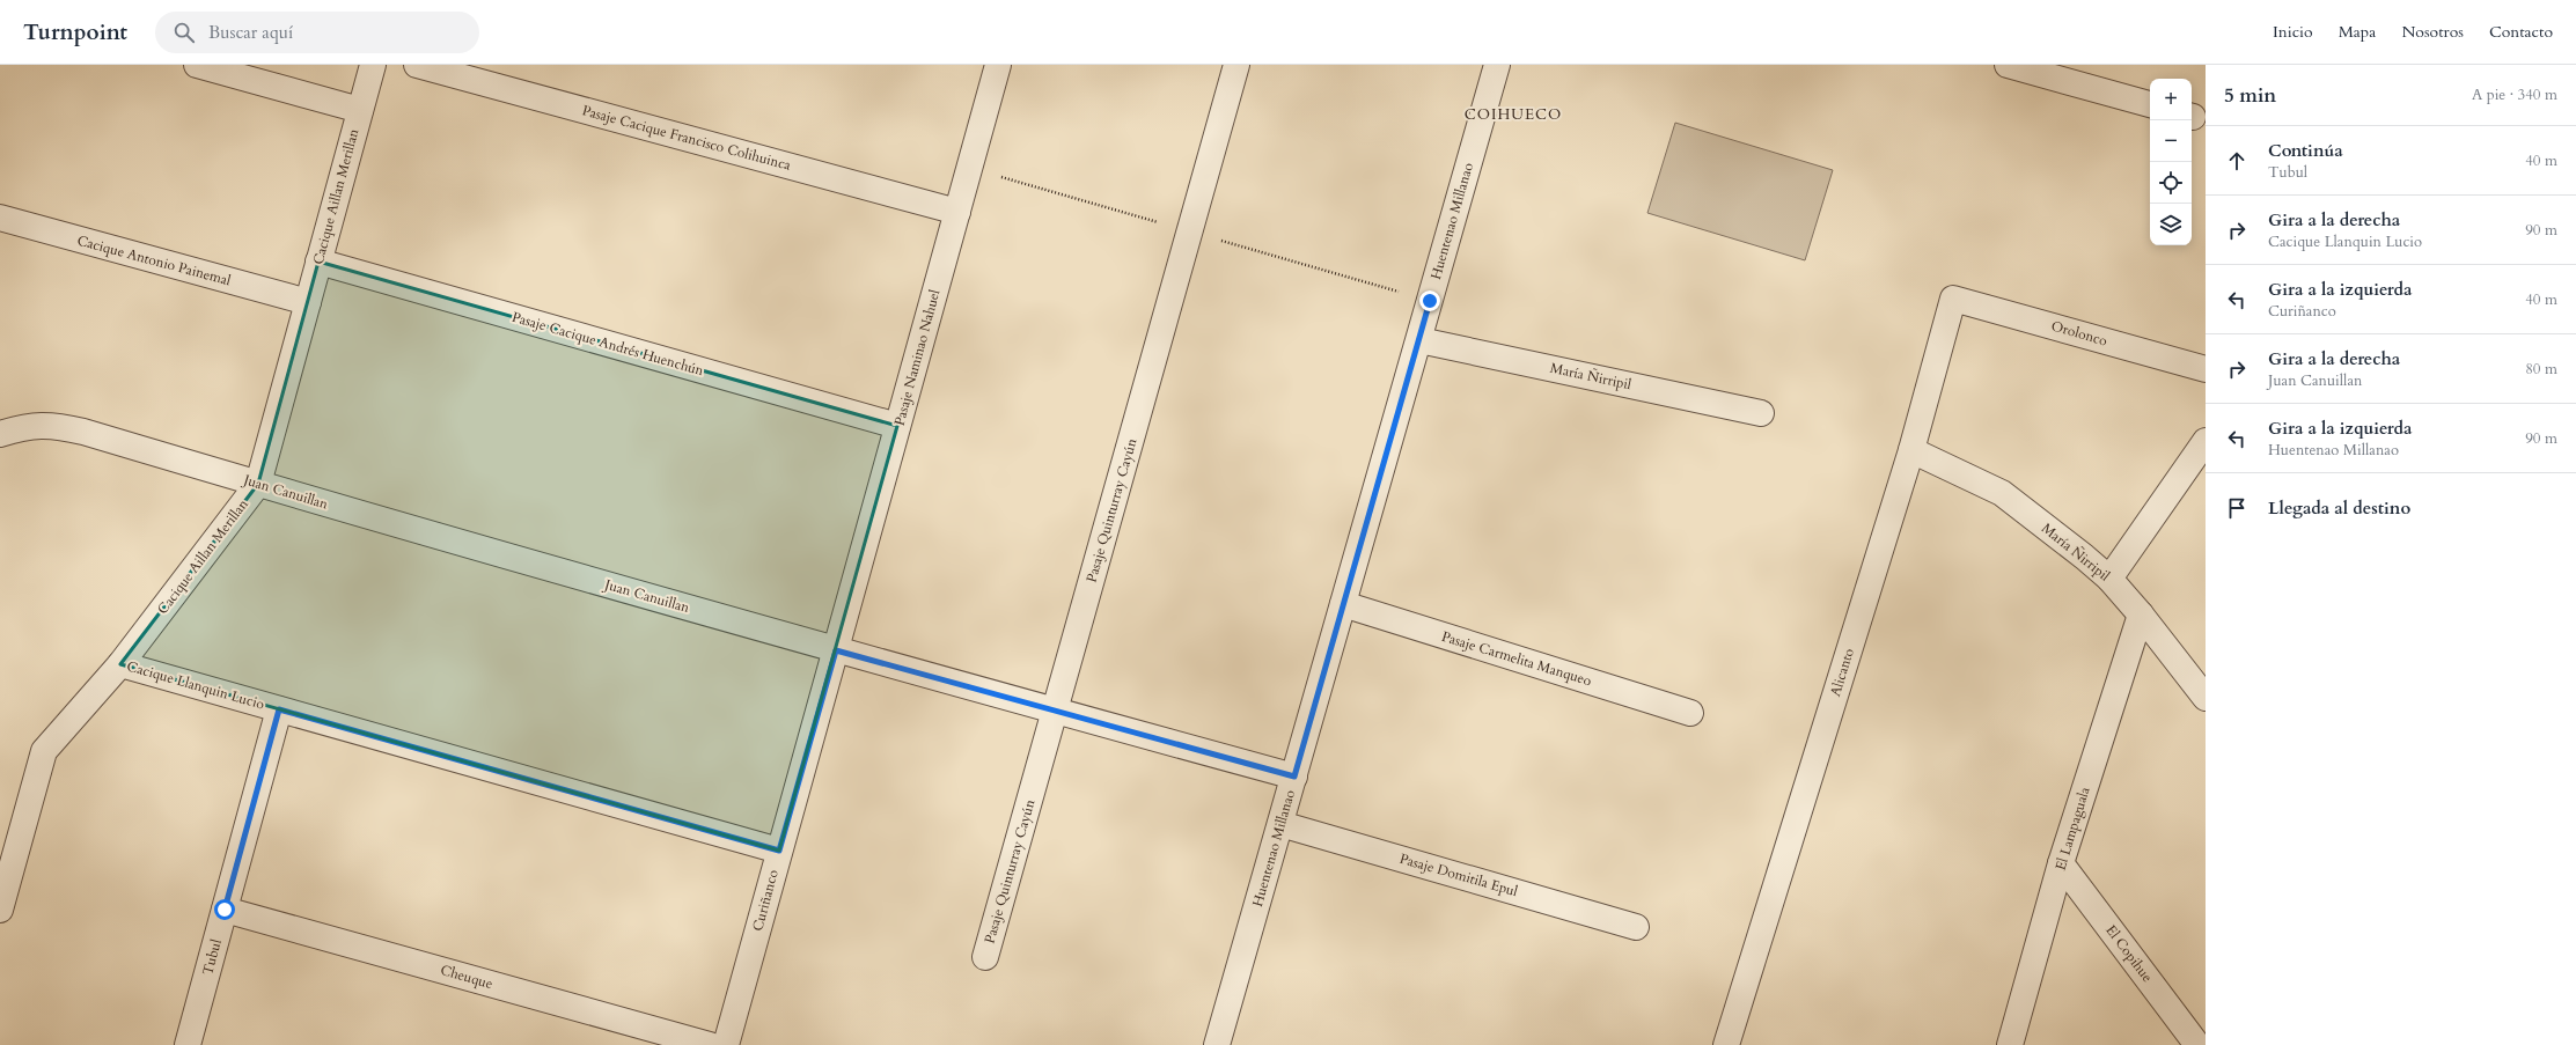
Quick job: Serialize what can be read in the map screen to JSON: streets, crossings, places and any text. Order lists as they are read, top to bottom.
{
  "streets": {
    "street": [
      "Pasaje Cacique Francisco Colihuinca",
      "Cacique Aillan Merillan",
      "Huentenao Millanao",
      "Cacique Antonio Painemal",
      "Orolonco",
      "Pasaje Cacique Andrés Huenchún",
      "Pasaje Naminao Nahuel",
      "María Ñirripil",
      "Juan Canuillan",
      "Pasaje Quinturray Cayún",
      "Pasaje Carmelita Manqueo",
      "Alicanto",
      "Cacique Llanquin Lucio",
      "El Lampaguala",
      "Pasaje Domitila Epul",
      "Curiñanco",
      "El Copihue",
      "Tubul",
      "Cheuque"
    ]
  },
  "crossings": [
    ["Pasaje Cacique Francisco Colihuinca", "Pasaje Naminao Nahuel"],
    ["Cacique Aillan Merillan", "Cacique Antonio Painemal"],
    ["Cacique Aillan Merillan", "Pasaje Cacique Andrés Huenchún"],
    ["Cacique Aillan Merillan", "Juan Canuillan"],
    ["Cacique Aillan Merillan", "Cacique Llanquin Lucio"],
    ["Huentenao Millanao", "María Ñirripil"],
    ["Huentenao Millanao", "Juan Canuillan"],
    ["Huentenao Millanao", "Pasaje Carmelita Manqueo"],
    ["Huentenao Millanao", "Pasaje Domitila Epul"],
    ["Orolonco", "Alicanto"],
    ["Pasaje Cacique Andrés Huenchún", "Pasaje Naminao Nahuel"],
    ["Pasaje Naminao Nahuel", "Juan Canuillan"],
    ["Pasaje Naminao Nahuel", "Curiñanco"],
    ["María Ñirripil", "Alicanto"],
    ["María Ñirripil", "El Lampaguala"],
    ["Juan Canuillan", "Pasaje Quinturray Cayún"],
    ["Juan Canuillan", "Curiñanco"],
    ["Cacique Llanquin Lucio", "Curiñanco"],
    ["Cacique Llanquin Lucio", "Tubul"],
    ["El Lampaguala", "El Copihue"],
    ["Tubul", "Cheuque"]
  ],
  "districts": ["COIHUECO"],
  "page": {
    "header": "Turnpoint",
    "search": "Buscar aquí",
    "nav": [
      "Inicio",
      "Mapa",
      "Nosotros",
      "Contacto"
    ],
    "heading": ["5 min", "A pie · 340 m"],
    "map_buttons": ["+", "−"],
    "list": [
      ["Continúa", "Tubul", "40 m"],
      ["Gira a la derecha", "Cacique Llanquin Lucio", "90 m"],
      ["Gira a la izquierda", "Curiñanco", "40 m"],
      ["Gira a la derecha", "Juan Canuillan", "80 m"],
      ["Gira a la izquierda", "Huentenao Millanao", "90 m"],
      "Llegada al destino"
    ]
  }
}
